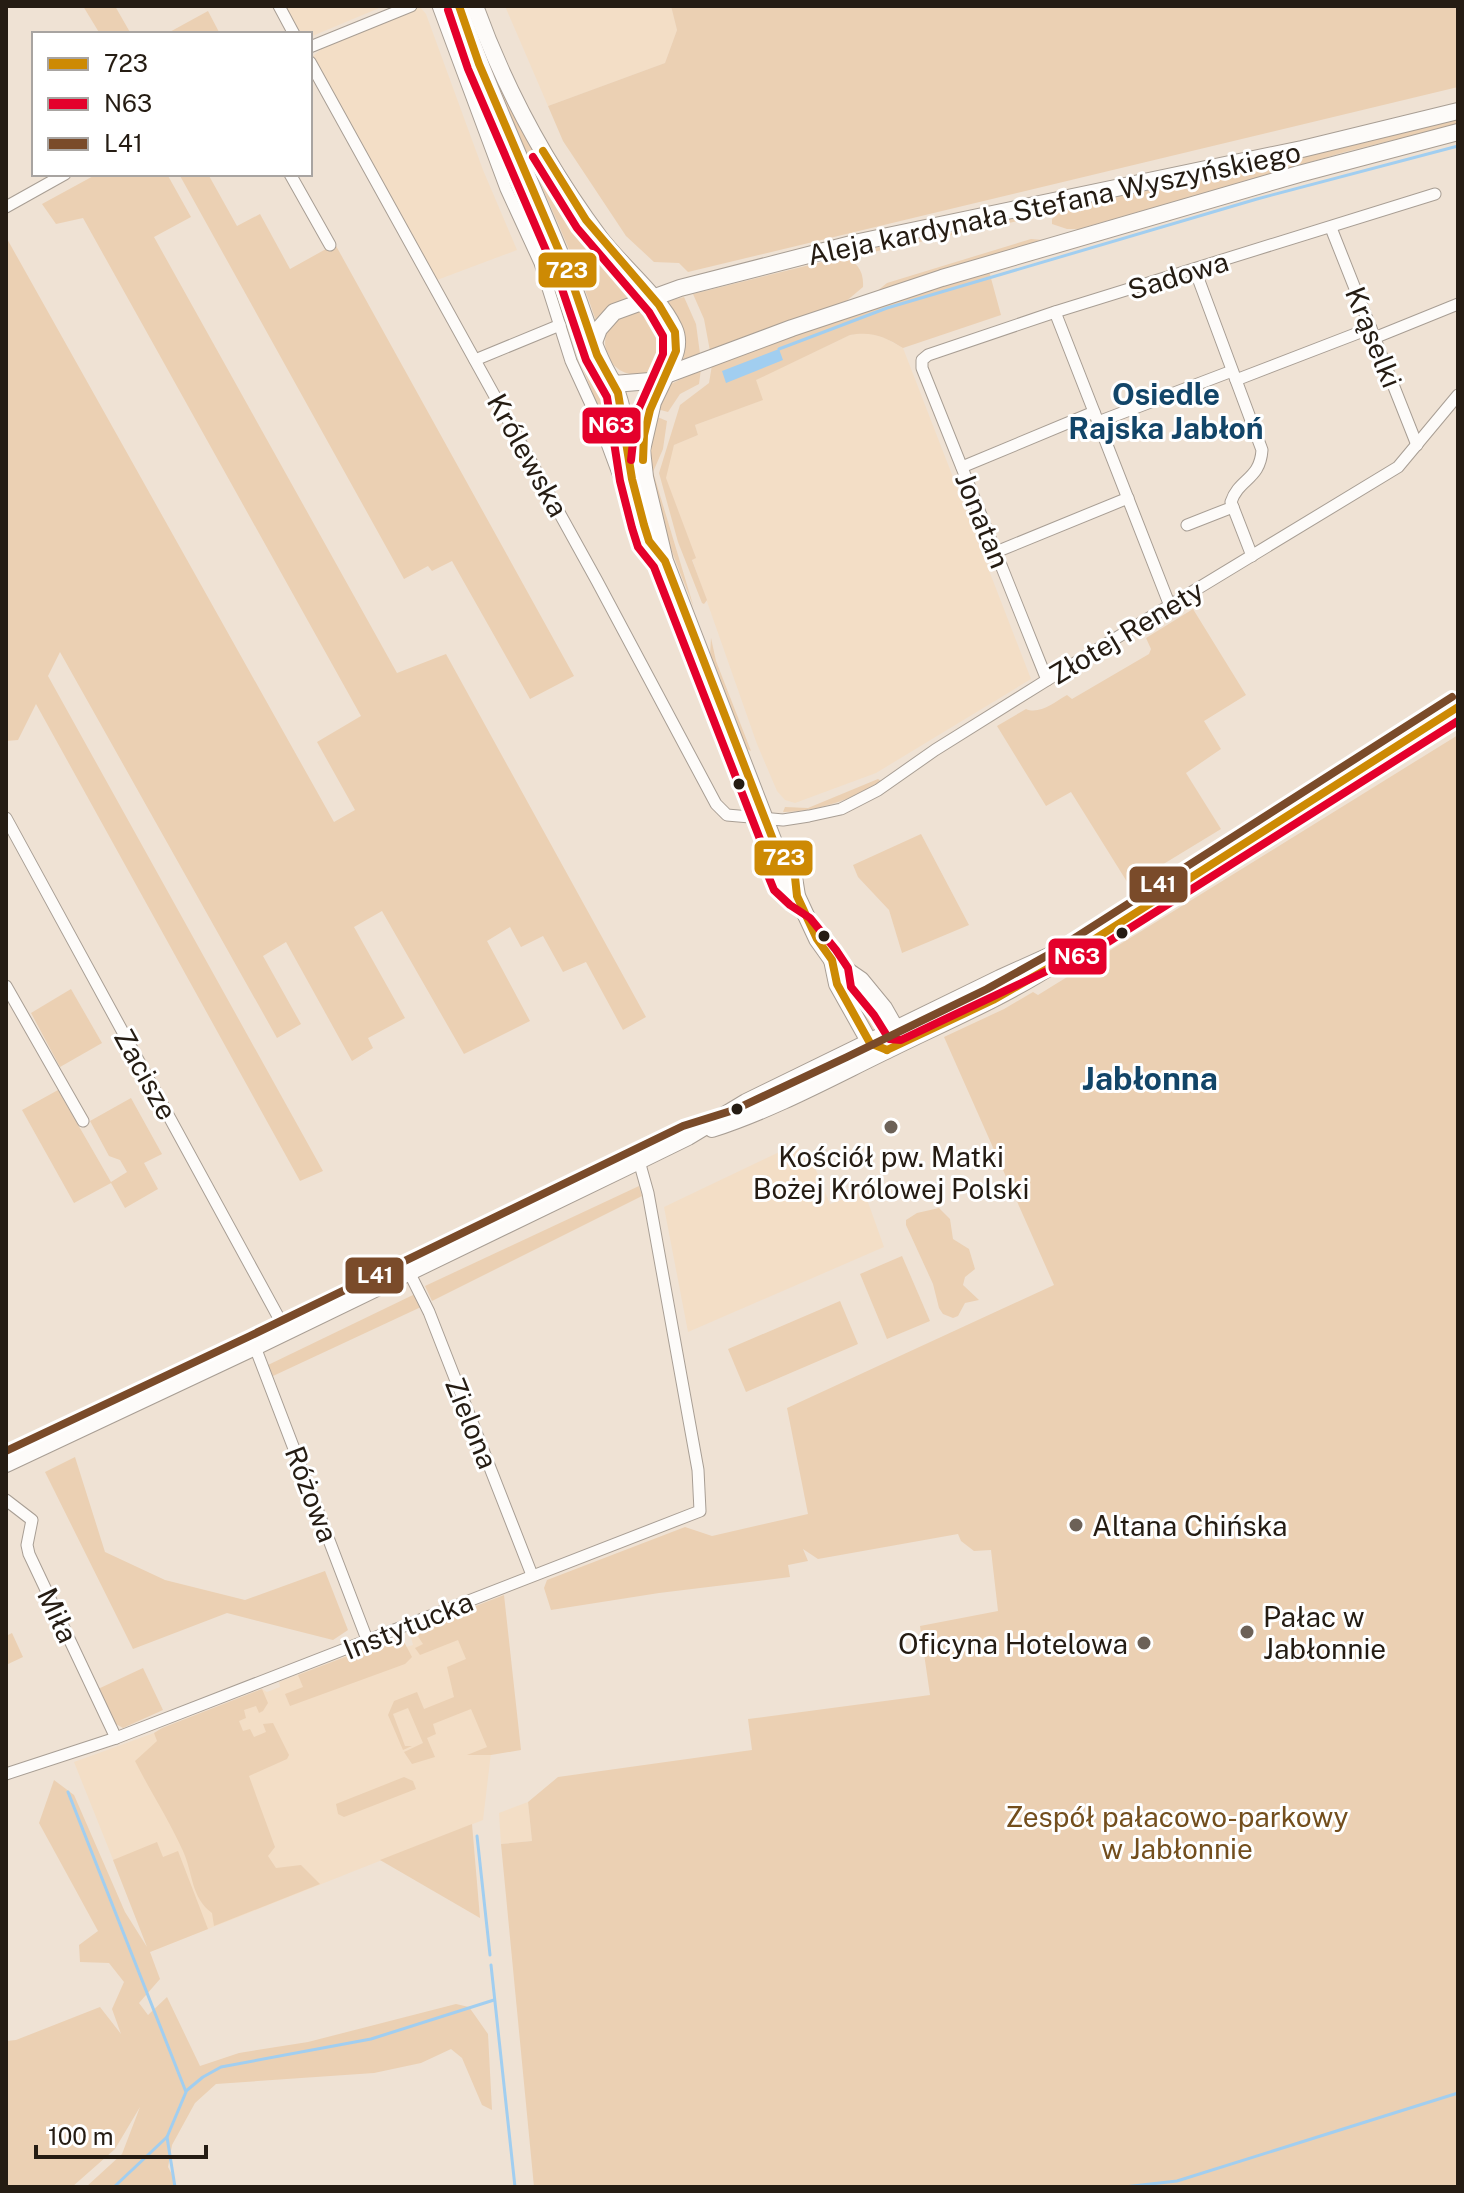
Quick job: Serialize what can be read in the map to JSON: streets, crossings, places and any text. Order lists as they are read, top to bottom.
{
  "streets": {
    "main road": ["Aleja kardynała Stefana Wyszyńskiego"],
    "street": [
      "Sadowa",
      "Krąselki",
      "Królewska",
      "Jonatan",
      "Złotej Renety",
      "Zacisze",
      "Zielona",
      "Różowa",
      "Miła",
      "Instytucka"
    ]
  },
  "crossings": [
    ["Sadowa", "Krąselki"],
    ["Sadowa", "Jonatan"],
    ["Krąselki", "Złotej Renety"],
    ["Królewska", "Złotej Renety"],
    ["Jonatan", "Złotej Renety"],
    ["Zielona", "Instytucka"],
    ["Różowa", "Instytucka"],
    ["Miła", "Instytucka"]
  ],
  "districts": ["Osiedle Rajska Jabłoń", "Jabłonna"],
  "parks": ["Zespół pałacowo-parkowy w Jabłonnie"],
  "places": [
    "Kościół pw. Matki Bożej Królowej Polski",
    "Altana Chińska",
    "Pałac w Jabłonnie",
    "Oficyna Hotelowa"
  ],
  "lines": ["transit line 723", "transit line N63", "transit line L41"],
  "legend": ["723", "N63", "L41"],
  "scale_bar": "100 m"
}
